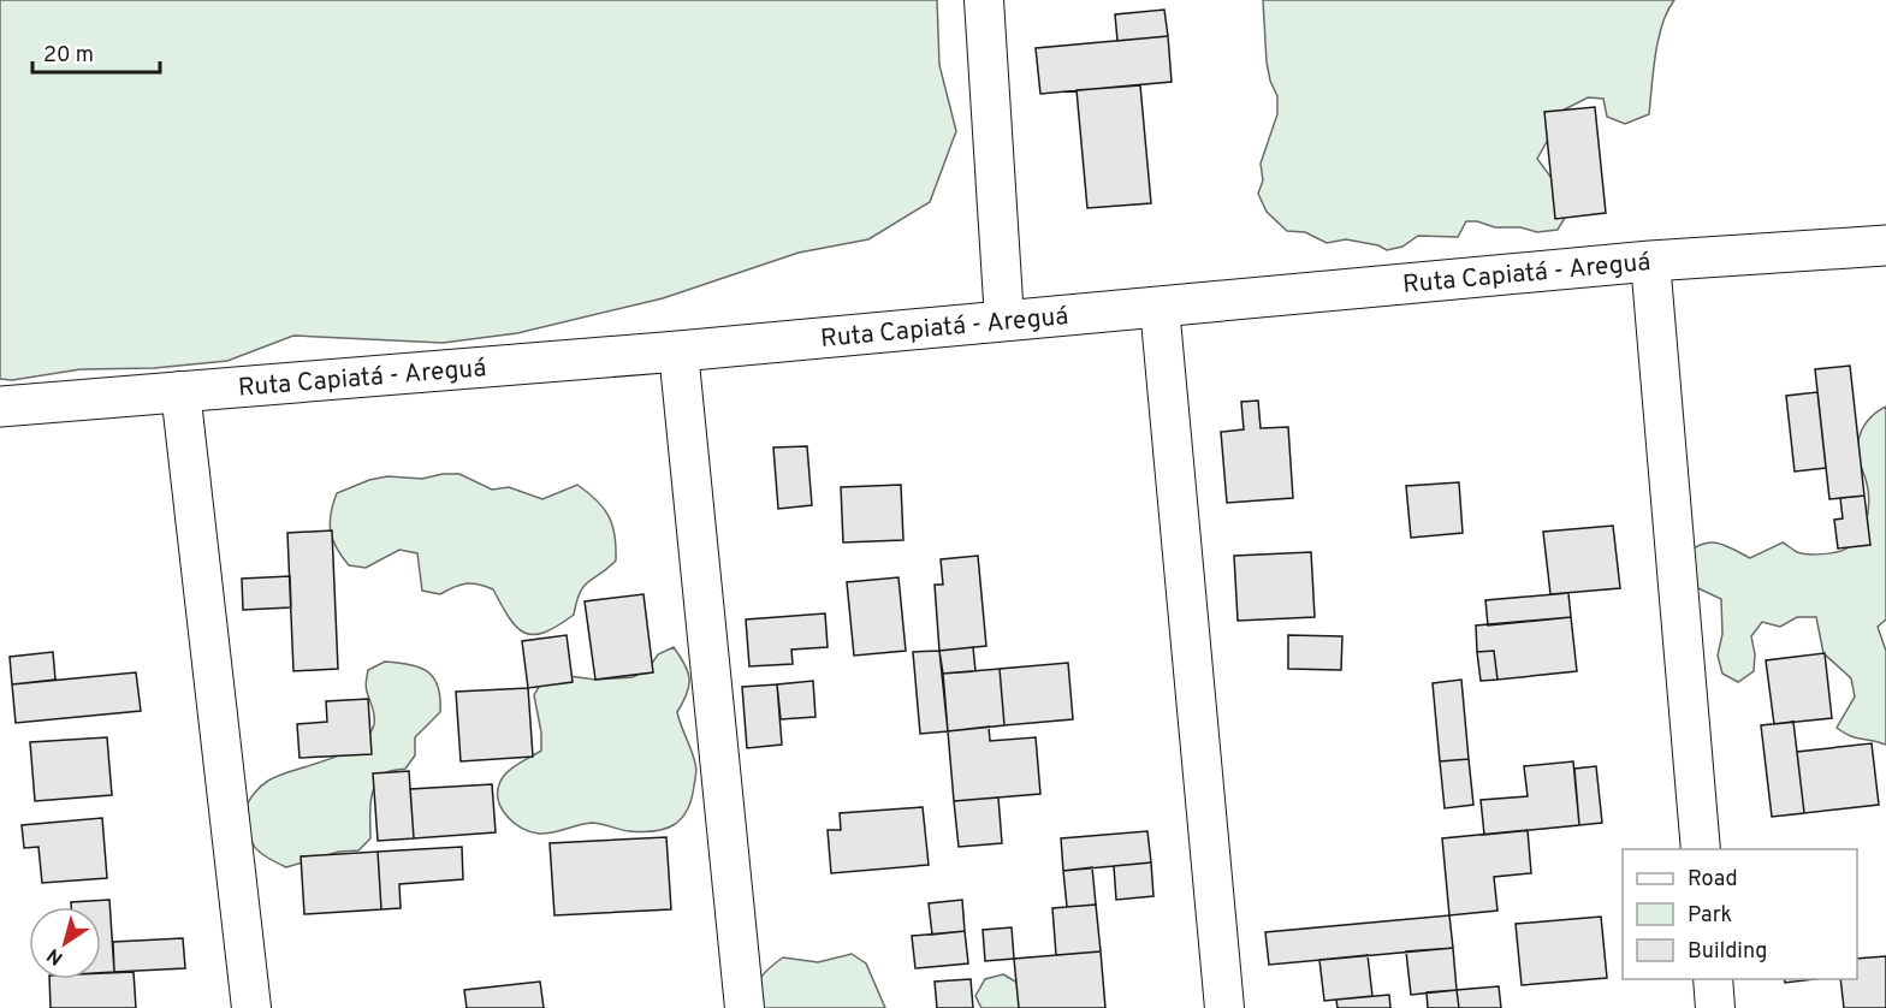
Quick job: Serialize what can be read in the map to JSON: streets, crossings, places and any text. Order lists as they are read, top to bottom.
{
  "streets": {
    "main road": ["Ruta Capiatá - Areguá"]
  },
  "legend": ["Road", "Park", "Building"],
  "scale_bar": "20 m",
  "north": "bottom left"
}
